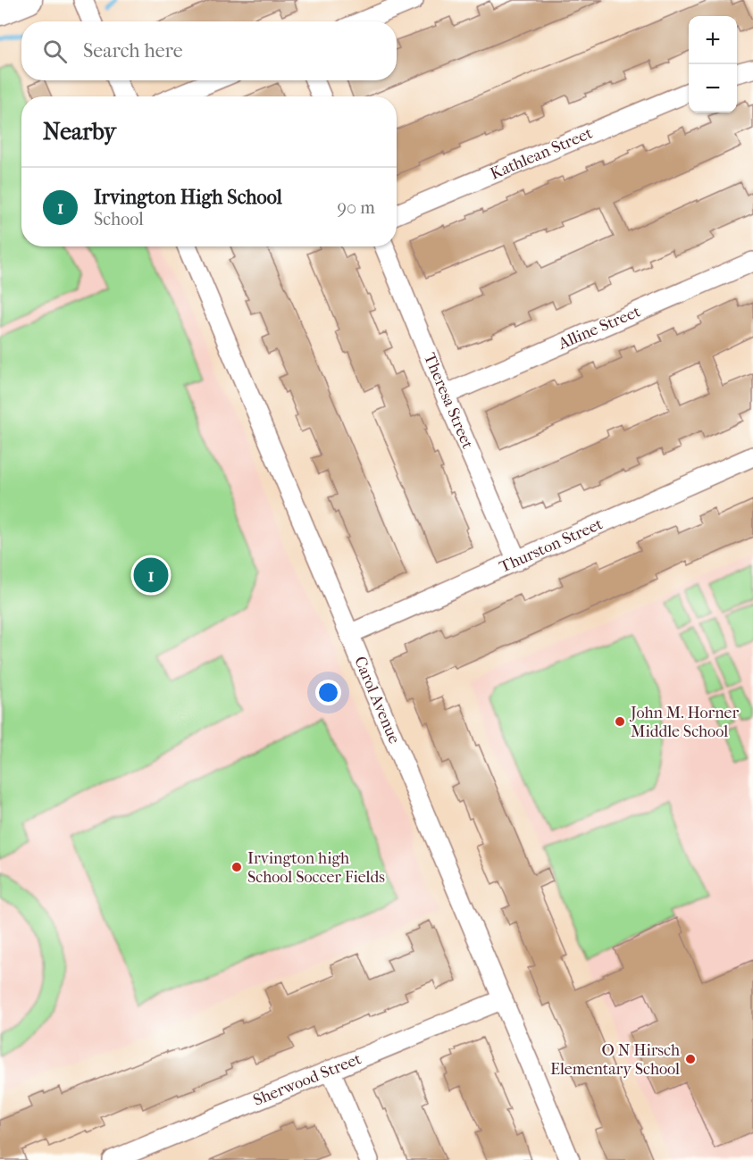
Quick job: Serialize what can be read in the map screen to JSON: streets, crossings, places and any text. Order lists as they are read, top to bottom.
{
  "streets": {
    "street": [
      "Kathlean Street",
      "Alline Street",
      "Theresa Street",
      "Thurston Street",
      "Carol Avenue",
      "Sherwood Street"
    ]
  },
  "crossings": [
    ["Alline Street", "Theresa Street"],
    ["Theresa Street", "Thurston Street"],
    ["Thurston Street", "Carol Avenue"],
    ["Carol Avenue", "Sherwood Street"]
  ],
  "places": ["John M. Horner Middle School", "Irvington high School Soccer Fields", "O N Hirsch Elementary School"],
  "page": {
    "map_buttons": ["+", "−"],
    "search": "Search here",
    "heading": "Nearby",
    "list": [
      {
        "mark": "1",
        "name": "Irvington High School",
        "note": "School",
        "value": "90 m"
      }
    ],
    "pins": "1"
  }
}
